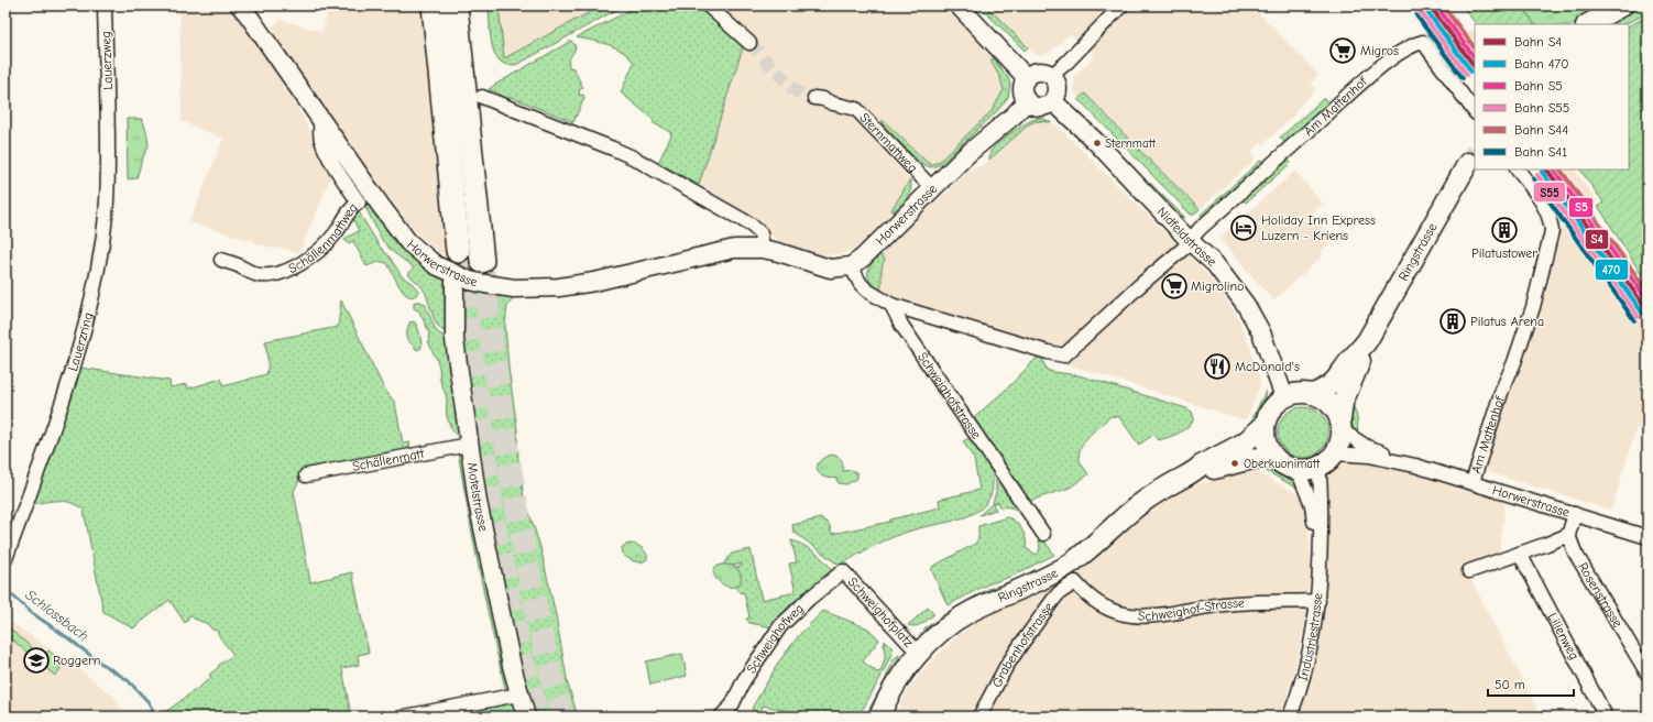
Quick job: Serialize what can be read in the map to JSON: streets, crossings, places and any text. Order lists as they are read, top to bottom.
{
  "streets": {
    "main road": ["Ringstrasse"],
    "street": [
      "Lauerzweg",
      "Am Mattenhof",
      "Sternmattweg",
      "Horwerstrasse",
      "Schällenmattweg",
      "Nidfeldstrasse",
      "Lauerzring",
      "Schweighofstrasse",
      "Schällenmatt",
      "Motelstrasse",
      "Rosenstrasse",
      "Schweighof-Strasse",
      "Schweighofplatz",
      "Industriestrasse",
      "Lilienweg",
      "Schweighofweg",
      "Grabenhofstrasse"
    ]
  },
  "crossings": [
    ["Lauerzweg", "Lauerzring"],
    ["Am Mattenhof", "Horwerstrasse"],
    ["Am Mattenhof", "Nidfeldstrasse"],
    ["Sternmattweg", "Horwerstrasse"],
    ["Horwerstrasse", "Schällenmattweg"],
    ["Horwerstrasse", "Nidfeldstrasse"],
    ["Horwerstrasse", "Ringstrasse"],
    ["Horwerstrasse", "Motelstrasse"],
    ["Horwerstrasse", "Industriestrasse"],
    ["Nidfeldstrasse", "Ringstrasse"],
    ["Nidfeldstrasse", "Industriestrasse"],
    ["Ringstrasse", "Schweighofplatz"],
    ["Ringstrasse", "Industriestrasse"],
    ["Schällenmatt", "Motelstrasse"],
    ["Schweighof-Strasse", "Industriestrasse"],
    ["Schweighof-Strasse", "Grabenhofstrasse"],
    ["Schweighofplatz", "Schweighofweg"]
  ],
  "water": ["Schlossbach"],
  "places": {
    "supermarket": ["Migros", "Migrolino"],
    "other": ["Sternmatt", "Oberkuonimatt"],
    "hotel": ["Holiday Inn Express Luzern - Kriens"],
    "building": ["Pilatustower", "Pilatus Arena"],
    "restaurant": ["McDonald's"],
    "school or university": ["Roggern"]
  },
  "lines": [
    "rail line S4",
    "rail line S5",
    "rail line S44",
    "rail line 470",
    "rail line S55",
    "rail line S41"
  ],
  "legend": [
    "Bahn S4",
    "Bahn 470",
    "Bahn S5",
    "Bahn S55",
    "Bahn S44",
    "Bahn S41"
  ],
  "scale_bar": "50 m"
}
